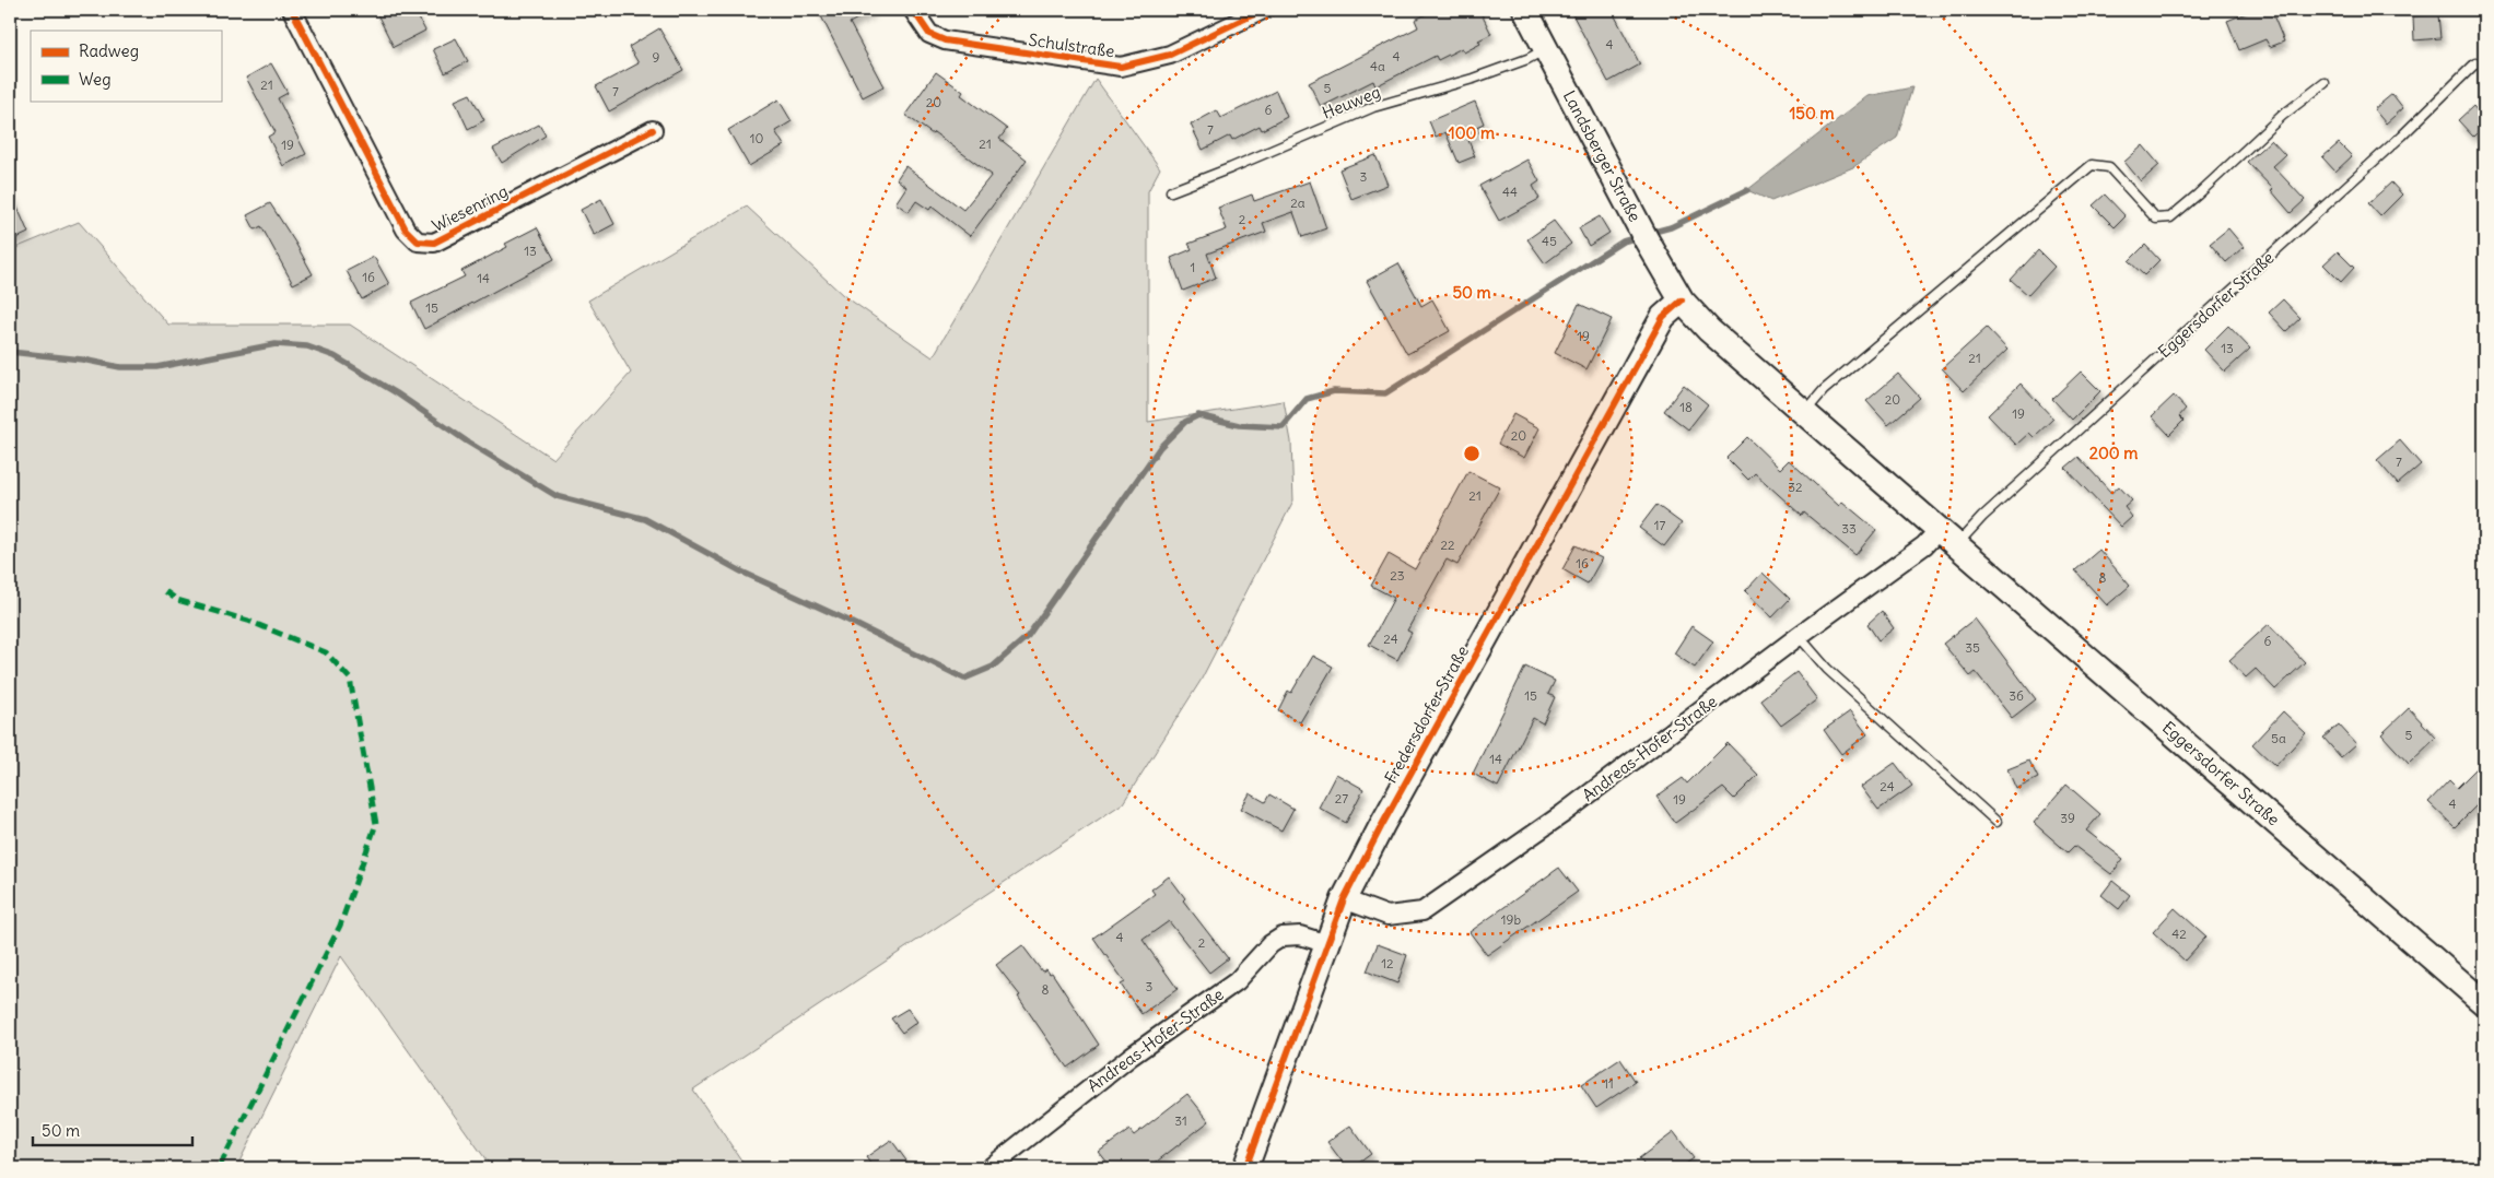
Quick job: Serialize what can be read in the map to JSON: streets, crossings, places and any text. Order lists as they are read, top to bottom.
{
  "streets": {
    "main road": ["Landsberger Straße", "Eggersdorfer Straße", "Fredersdorfer Straße"],
    "street": ["Schulstraße", "Wiesenring", "Andreas-Hofer-Straße"],
    "lane": ["Heuweg"]
  },
  "crossings": [
    ["Heuweg", "Landsberger Straße"],
    ["Landsberger Straße", "Eggersdorfer Straße"],
    ["Landsberger Straße", "Fredersdorfer Straße"],
    ["Eggersdorfer Straße", "Fredersdorfer Straße"],
    ["Eggersdorfer Straße", "Andreas-Hofer-Straße"],
    ["Fredersdorfer Straße", "Andreas-Hofer-Straße"]
  ],
  "house_numbers": [
    "4",
    "4",
    "9",
    "4a",
    "21",
    "5",
    "7",
    "20",
    "6",
    "7",
    "10",
    "21",
    "19",
    "3",
    "44",
    "2a",
    "2",
    "45",
    "13",
    "1",
    "16",
    "14",
    "15",
    "19",
    "13",
    "21",
    "20",
    "18",
    "19",
    "20",
    "7",
    "32",
    "21",
    "17",
    "33",
    "22",
    "16",
    "23",
    "8",
    "24",
    "6",
    "35",
    "15",
    "36",
    "5",
    "5a",
    "14",
    "24",
    "27",
    "19",
    "4",
    "39",
    "19b",
    "42",
    "4",
    "2",
    "12",
    "3",
    "8",
    "11",
    "31"
  ],
  "legend": ["Radweg", "Weg"],
  "scale_bar": "50 m",
  "rings": [
    "150 m",
    "100 m",
    "50 m",
    "200 m"
  ]
}
